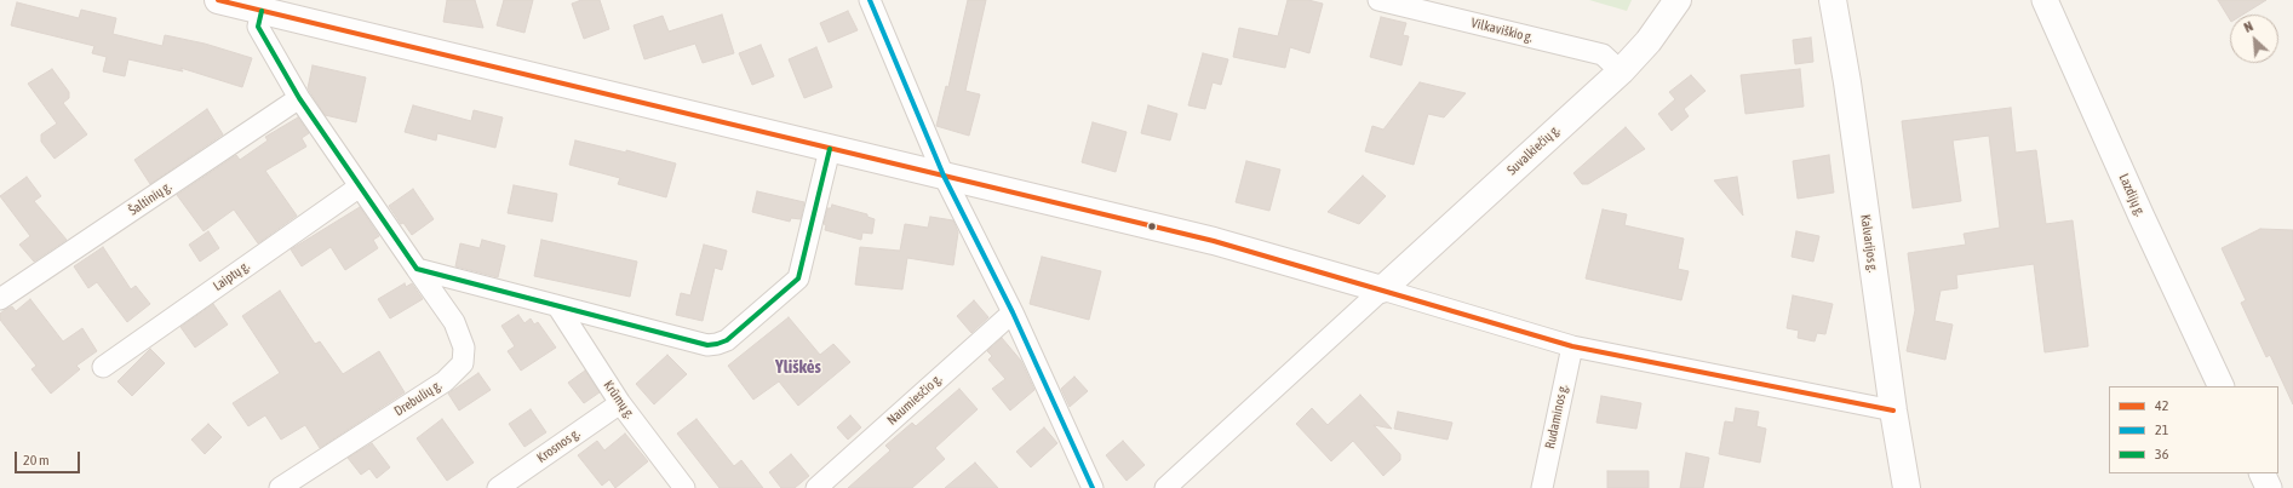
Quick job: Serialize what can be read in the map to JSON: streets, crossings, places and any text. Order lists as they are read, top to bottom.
{
  "streets": {
    "main road": ["Suvalkiečių g.", "Kalvarijos g."],
    "street": [
      "Vilkaviškio g.",
      "Lazdijų g.",
      "Šaltinių g.",
      "Laiptų g.",
      "Drebulių g.",
      "Krūmų g.",
      "Naumiesčio g.",
      "Rudaminos g.",
      "Krosnos g."
    ]
  },
  "crossings": [
    ["Vilkaviškio g.", "Suvalkiečių g."],
    ["Krūmų g.", "Krosnos g."]
  ],
  "districts": ["Yliškės"],
  "lines": ["transit line 42", "transit line 21", "transit line 36"],
  "legend": ["42", "21", "36"],
  "scale_bar": "20 m",
  "north": "top left"
}
